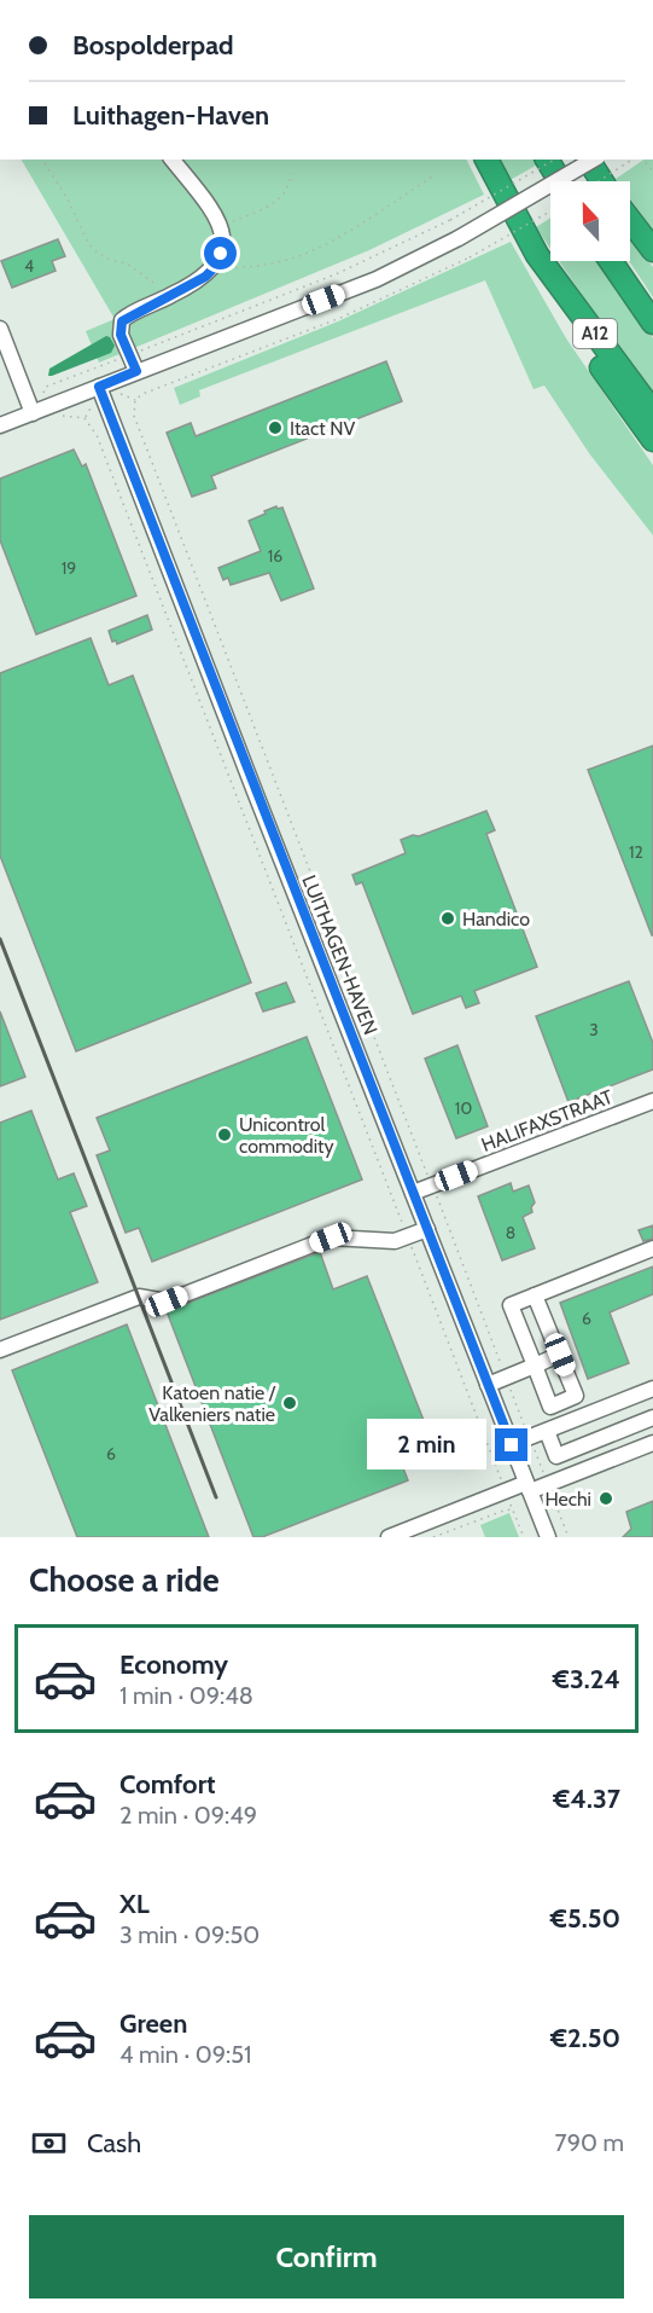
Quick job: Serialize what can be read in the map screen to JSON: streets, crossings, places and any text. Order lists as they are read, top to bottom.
{
  "streets": {
    "highway": ["A12"],
    "street": ["LUITHAGEN-HAVEN", "HALIFAXSTRAAT"]
  },
  "crossings": [
    ["LUITHAGEN-HAVEN", "HALIFAXSTRAAT"]
  ],
  "places": [
    "Itact NV",
    "Handico",
    "Unicontrol commodity",
    "Katoen natie / Valkeniers natie",
    "Hechi"
  ],
  "house_numbers": [
    "4",
    "16",
    "19",
    "12",
    "3",
    "10",
    "8",
    "6",
    "6"
  ],
  "north": "top",
  "page": {
    "banner": ["Bospolderpad", "Luithagen-Haven"],
    "bubble": "2 min",
    "heading": "Choose a ride",
    "list": [
      {
        "name": "Economy",
        "note": "1 min · 09:48",
        "value": "€3.24"
      },
      {
        "name": "Comfort",
        "note": "2 min · 09:49",
        "value": "€4.37"
      },
      {
        "name": "XL",
        "note": "3 min · 09:50",
        "value": "€5.50"
      },
      {
        "name": "Green",
        "note": "4 min · 09:51",
        "value": "€2.50"
      }
    ],
    "pay": ["Cash", "790 m"],
    "buttons": "Confirm"
  }
}
